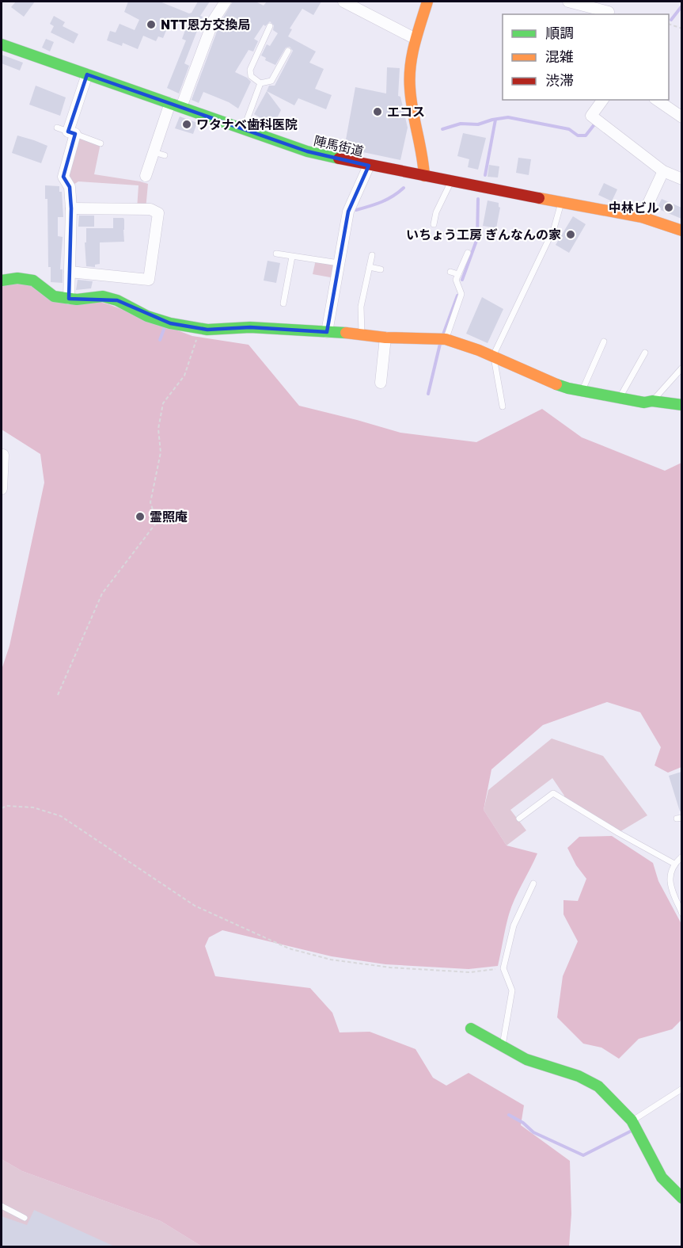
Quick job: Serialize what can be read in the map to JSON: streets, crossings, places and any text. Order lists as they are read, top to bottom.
{
  "streets": {
    "street": ["陣馬街道"]
  },
  "places": [
    "NTT恩方交換局",
    "エコス",
    "ワタナベ歯科医院",
    "中林ビル",
    "いちょう工房 ぎんなんの家",
    "霊照庵"
  ],
  "legend": ["順調", "混雑", "渋滞"]
}
